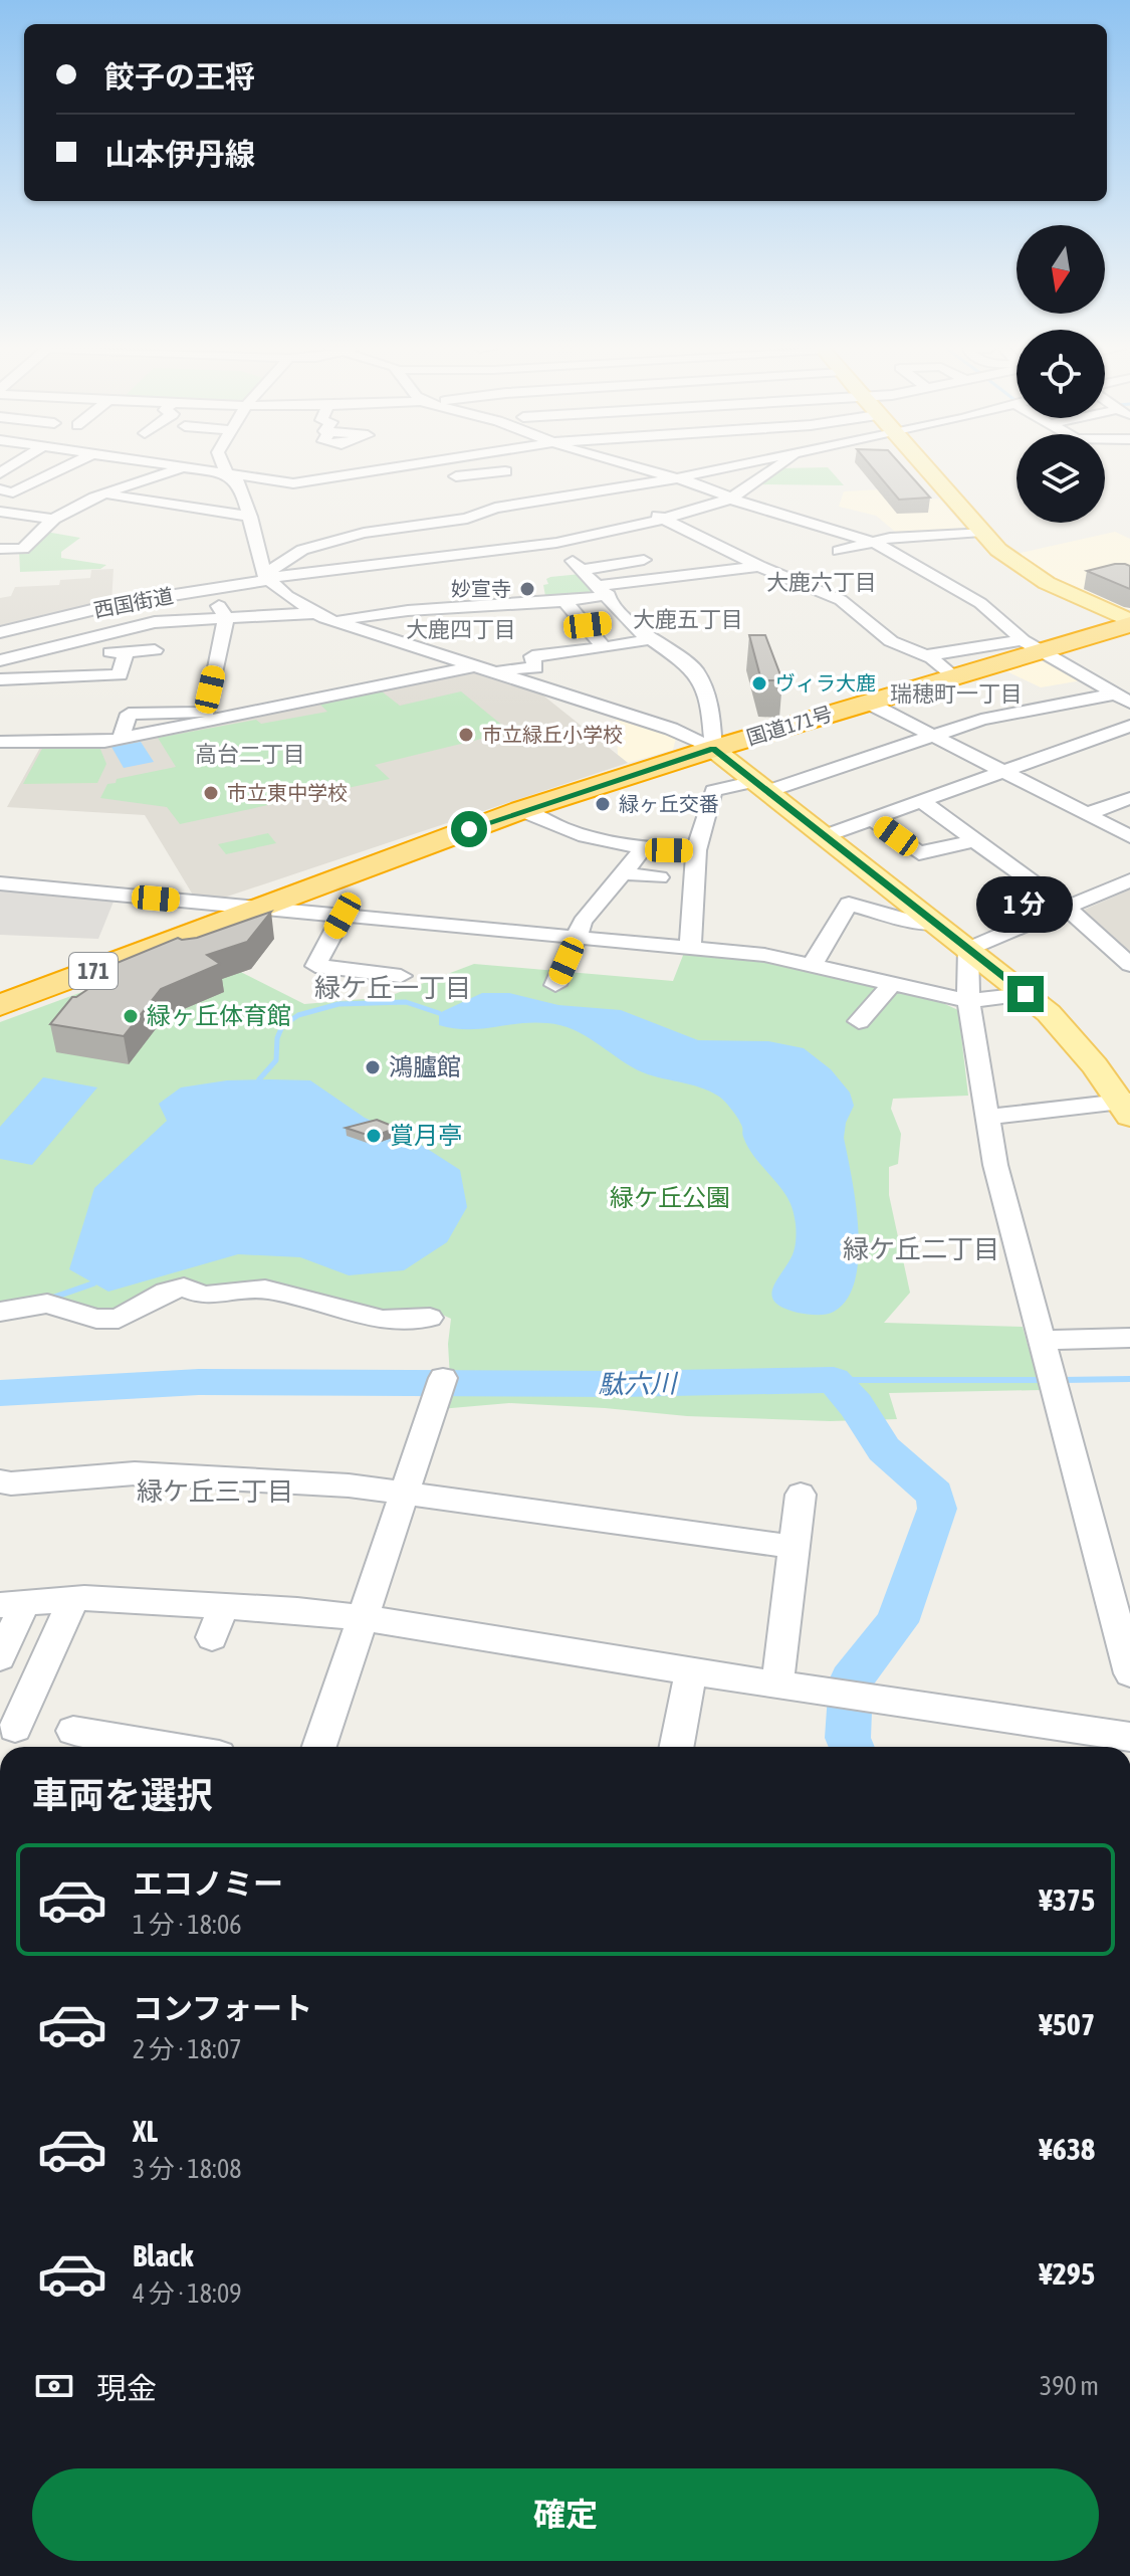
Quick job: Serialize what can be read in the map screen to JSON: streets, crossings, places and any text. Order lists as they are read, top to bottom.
{
  "streets": {
    "highway": ["国道171号", "171"],
    "street": ["西国街道"]
  },
  "districts": [
    "大鹿六丁目",
    "大鹿五丁目",
    "大鹿四丁目",
    "瑞穂町一丁目",
    "高台二丁目",
    "緑ケ丘一丁目",
    "緑ケ丘二丁目",
    "緑ケ丘三丁目"
  ],
  "water": ["駄六川"],
  "parks": ["緑ケ丘公園"],
  "places": [
    "妙宣寺",
    "ヴィラ大鹿",
    "市立緑丘小学校",
    "市立東中学校",
    "緑ヶ丘交番",
    "緑ヶ丘体育館",
    "鴻臚館",
    "賞月亭"
  ],
  "north": "bottom",
  "page": {
    "banner": ["餃子の王将", "山本伊丹線"],
    "bubble": "1 分",
    "heading": "車両を選択",
    "list": [
      {
        "name": "エコノミー",
        "note": "1 分 · 18:06",
        "value": "¥375"
      },
      {
        "name": "コンフォート",
        "note": "2 分 · 18:07",
        "value": "¥507"
      },
      {
        "name": "XL",
        "note": "3 分 · 18:08",
        "value": "¥638"
      },
      {
        "name": "Black",
        "note": "4 分 · 18:09",
        "value": "¥295"
      }
    ],
    "pay": ["現金", "390 m"],
    "buttons": "確定"
  }
}
